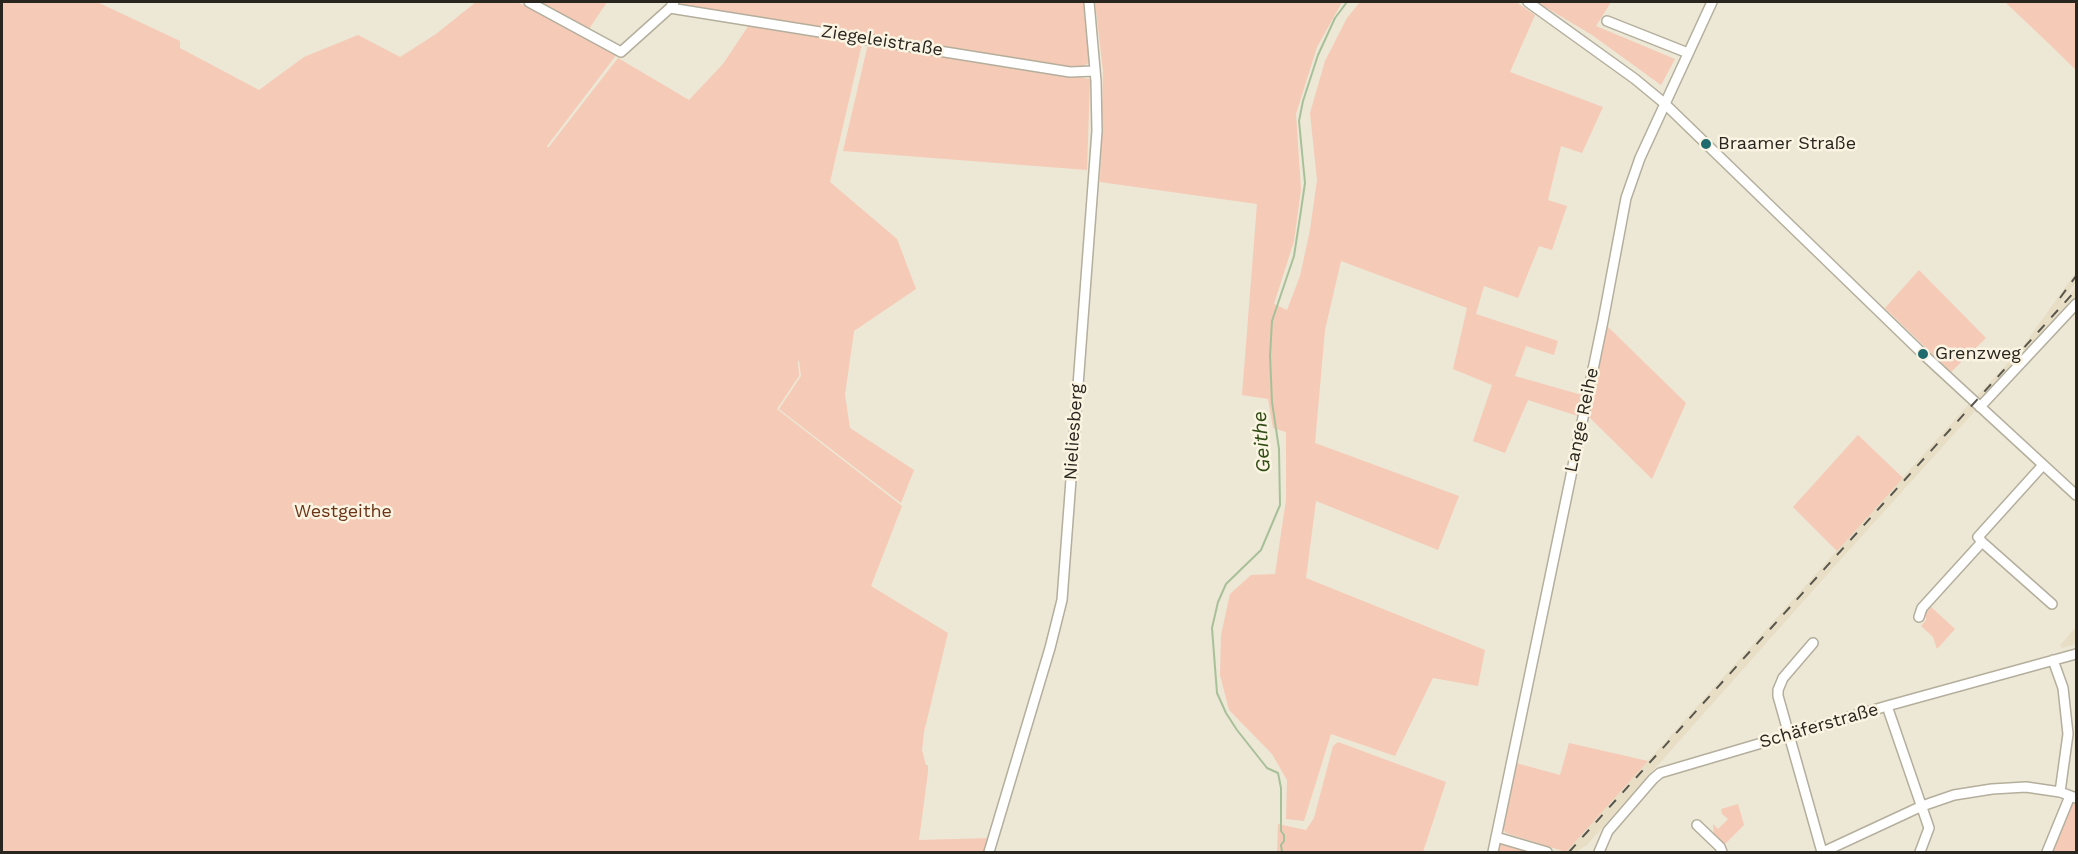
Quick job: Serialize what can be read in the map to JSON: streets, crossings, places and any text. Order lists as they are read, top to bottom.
{
  "streets": {
    "street": [
      "Ziegeleistraße",
      "Lange Reihe",
      "Nieliesberg",
      "Schäferstraße"
    ]
  },
  "crossings": [
    ["Ziegeleistraße", "Nieliesberg"]
  ],
  "water": ["Geithe"],
  "parks": ["Westgeithe"],
  "places": ["Braamer Straße", "Grenzweg"]
}
